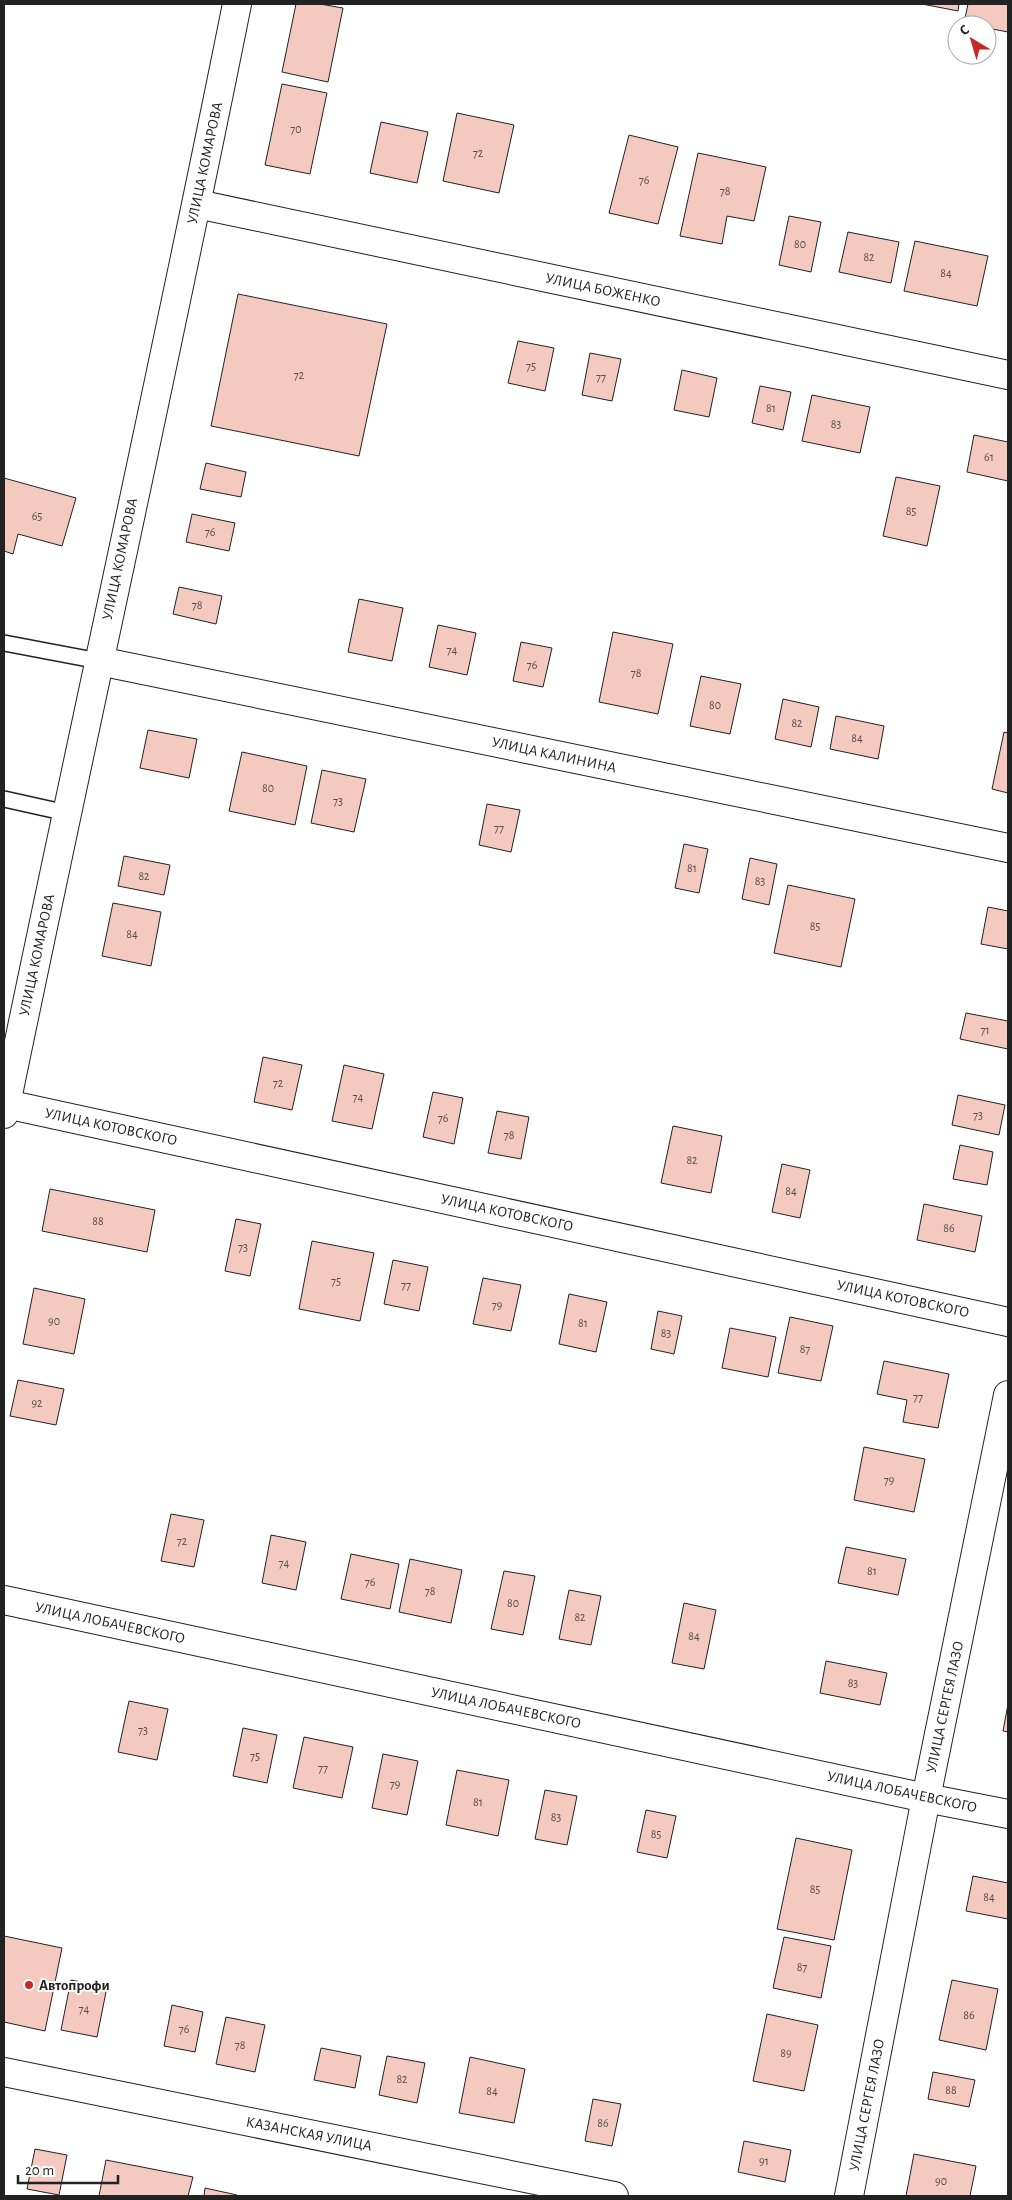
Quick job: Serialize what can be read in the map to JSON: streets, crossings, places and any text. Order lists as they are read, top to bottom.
{
  "streets": {
    "street": [
      "УЛИЦА КОМАРОВА",
      "УЛИЦА БОЖЕНКО",
      "УЛИЦА КАЛИНИНА",
      "УЛИЦА КОТОВСКОГО",
      "УЛИЦА ЛОБАЧЕВСКОГО",
      "УЛИЦА СЕРГЕЯ ЛАЗО",
      "КАЗАНСКАЯ УЛИЦА"
    ]
  },
  "crossings": [
    ["УЛИЦА КОМАРОВА", "УЛИЦА БОЖЕНКО"],
    ["УЛИЦА КОМАРОВА", "УЛИЦА КАЛИНИНА"],
    ["УЛИЦА КОМАРОВА", "УЛИЦА КОТОВСКОГО"],
    ["УЛИЦА ЛОБАЧЕВСКОГО", "УЛИЦА СЕРГЕЯ ЛАЗО"]
  ],
  "places": ["Автопрофи"],
  "house_numbers": [
    "70",
    "72",
    "76",
    "78",
    "80",
    "82",
    "84",
    "75",
    "72",
    "77",
    "81",
    "83",
    "61",
    "85",
    "65",
    "76",
    "78",
    "74",
    "76",
    "78",
    "80",
    "82",
    "84",
    "80",
    "73",
    "77",
    "81",
    "82",
    "83",
    "85",
    "84",
    "71",
    "72",
    "74",
    "73",
    "76",
    "78",
    "82",
    "84",
    "88",
    "86",
    "73",
    "75",
    "77",
    "79",
    "90",
    "81",
    "83",
    "87",
    "77",
    "92",
    "79",
    "72",
    "74",
    "81",
    "76",
    "78",
    "80",
    "82",
    "84",
    "83",
    "73",
    "75",
    "77",
    "79",
    "81",
    "83",
    "85",
    "85",
    "84",
    "87",
    "74",
    "86",
    "76",
    "78",
    "89",
    "82",
    "88",
    "84",
    "86",
    "91",
    "90"
  ],
  "scale_bar": "20 m",
  "north": "top left"
}
